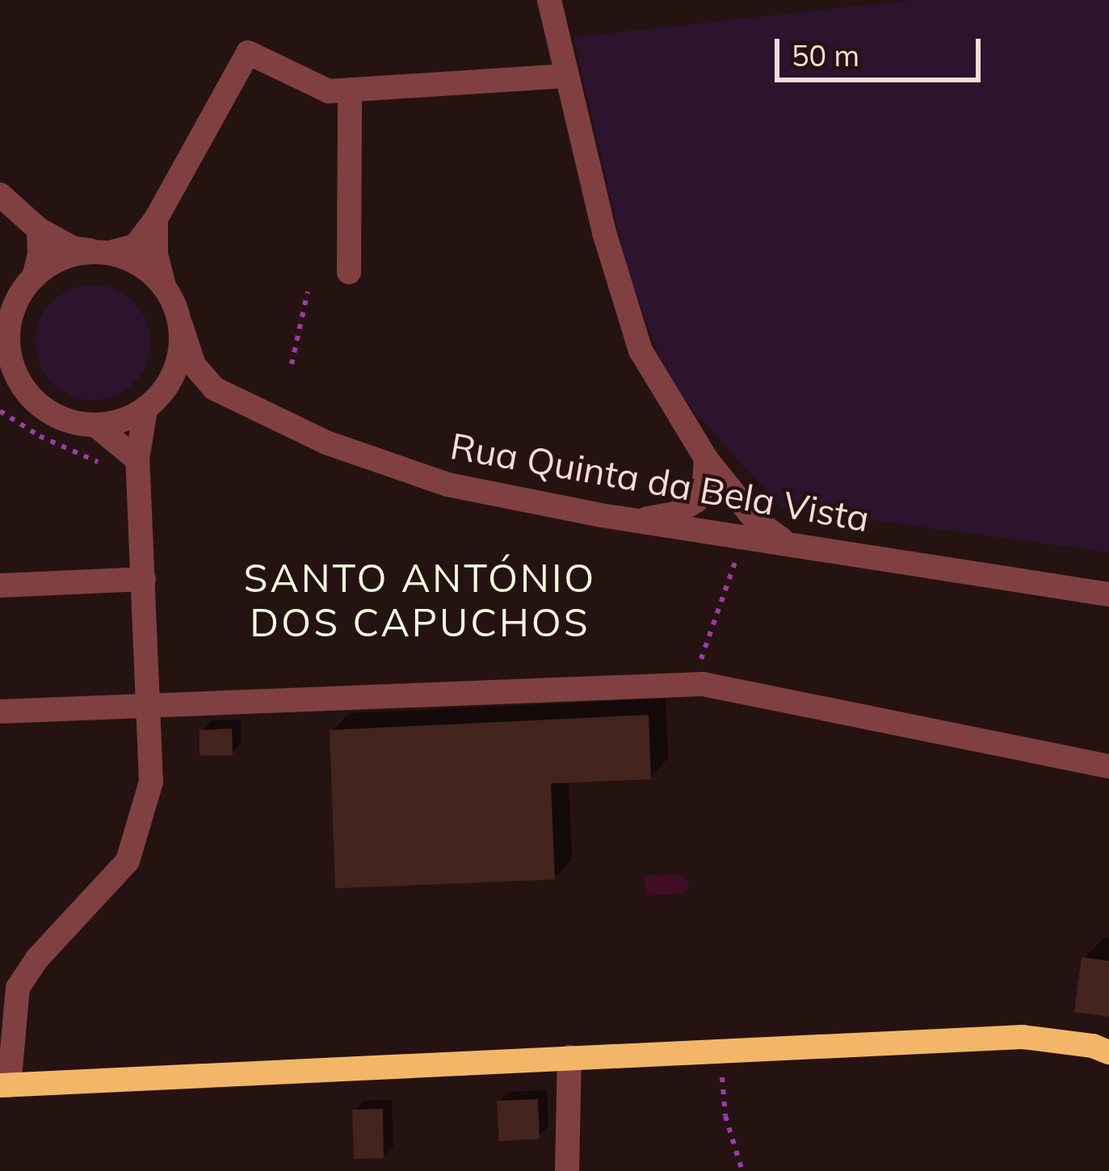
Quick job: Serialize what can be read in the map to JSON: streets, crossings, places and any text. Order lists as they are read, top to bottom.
{
  "streets": {
    "street": ["Rua Quinta da Bela Vista"]
  },
  "districts": ["SANTO ANTÓNIO DOS CAPUCHOS"],
  "scale_bar": "50 m"
}
